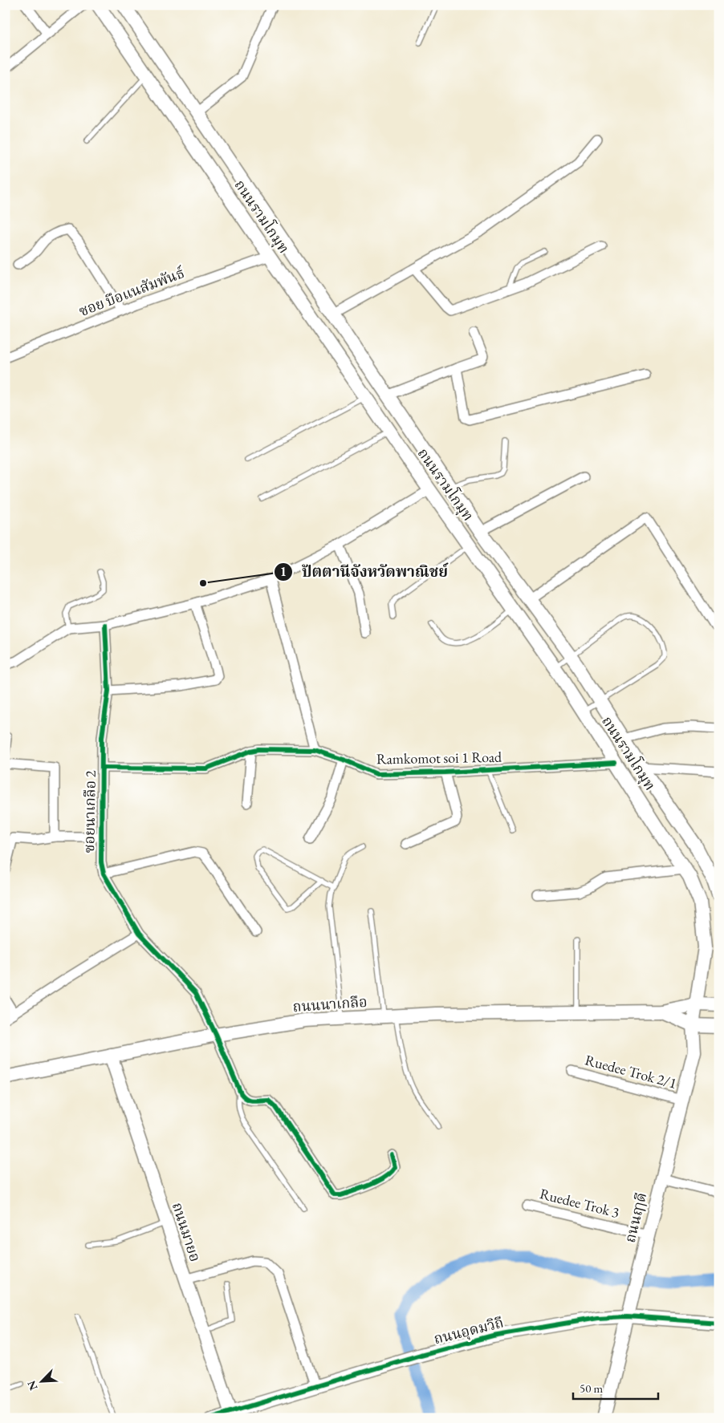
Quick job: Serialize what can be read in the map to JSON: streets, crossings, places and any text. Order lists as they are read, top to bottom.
{
  "streets": {
    "main road": [
      "ถนนรามโกมุท",
      "ถนนนาเกลือ",
      "ถนนฤๅดี",
      "ถนนมายอ",
      "ถนนอุดมวิถี"
    ],
    "street": [
      "ซอย บือแนสัมพันธ์",
      "Ramkomot soi 1 Road",
      "ซอยนาเกลือ 2",
      "Ruedee Trok 2/1",
      "Ruedee Trok 3"
    ]
  },
  "crossings": [
    ["ถนนรามโกมุท", "ซอย บือแนสัมพันธ์"],
    ["ถนนรามโกมุท", "Ramkomot soi 1 Road"],
    ["ถนนรามโกมุท", "ถนนนาเกลือ"],
    ["ถนนรามโกมุท", "ถนนฤๅดี"],
    ["Ramkomot soi 1 Road", "ซอยนาเกลือ 2"],
    ["ซอยนาเกลือ 2", "ถนนนาเกลือ"],
    ["ถนนนาเกลือ", "ถนนฤๅดี"],
    ["ถนนนาเกลือ", "ถนนมายอ"],
    ["Ruedee Trok 2/1", "ถนนฤๅดี"],
    ["Ruedee Trok 3", "ถนนฤๅดี"],
    ["ถนนฤๅดี", "ถนนอุดมวิถี"],
    ["ถนนมายอ", "ถนนอุดมวิถี"]
  ],
  "places": ["ปัตตานีจังหวัดพาณิชย์"],
  "scale_bar": "50 m",
  "north": "bottom left"
}
